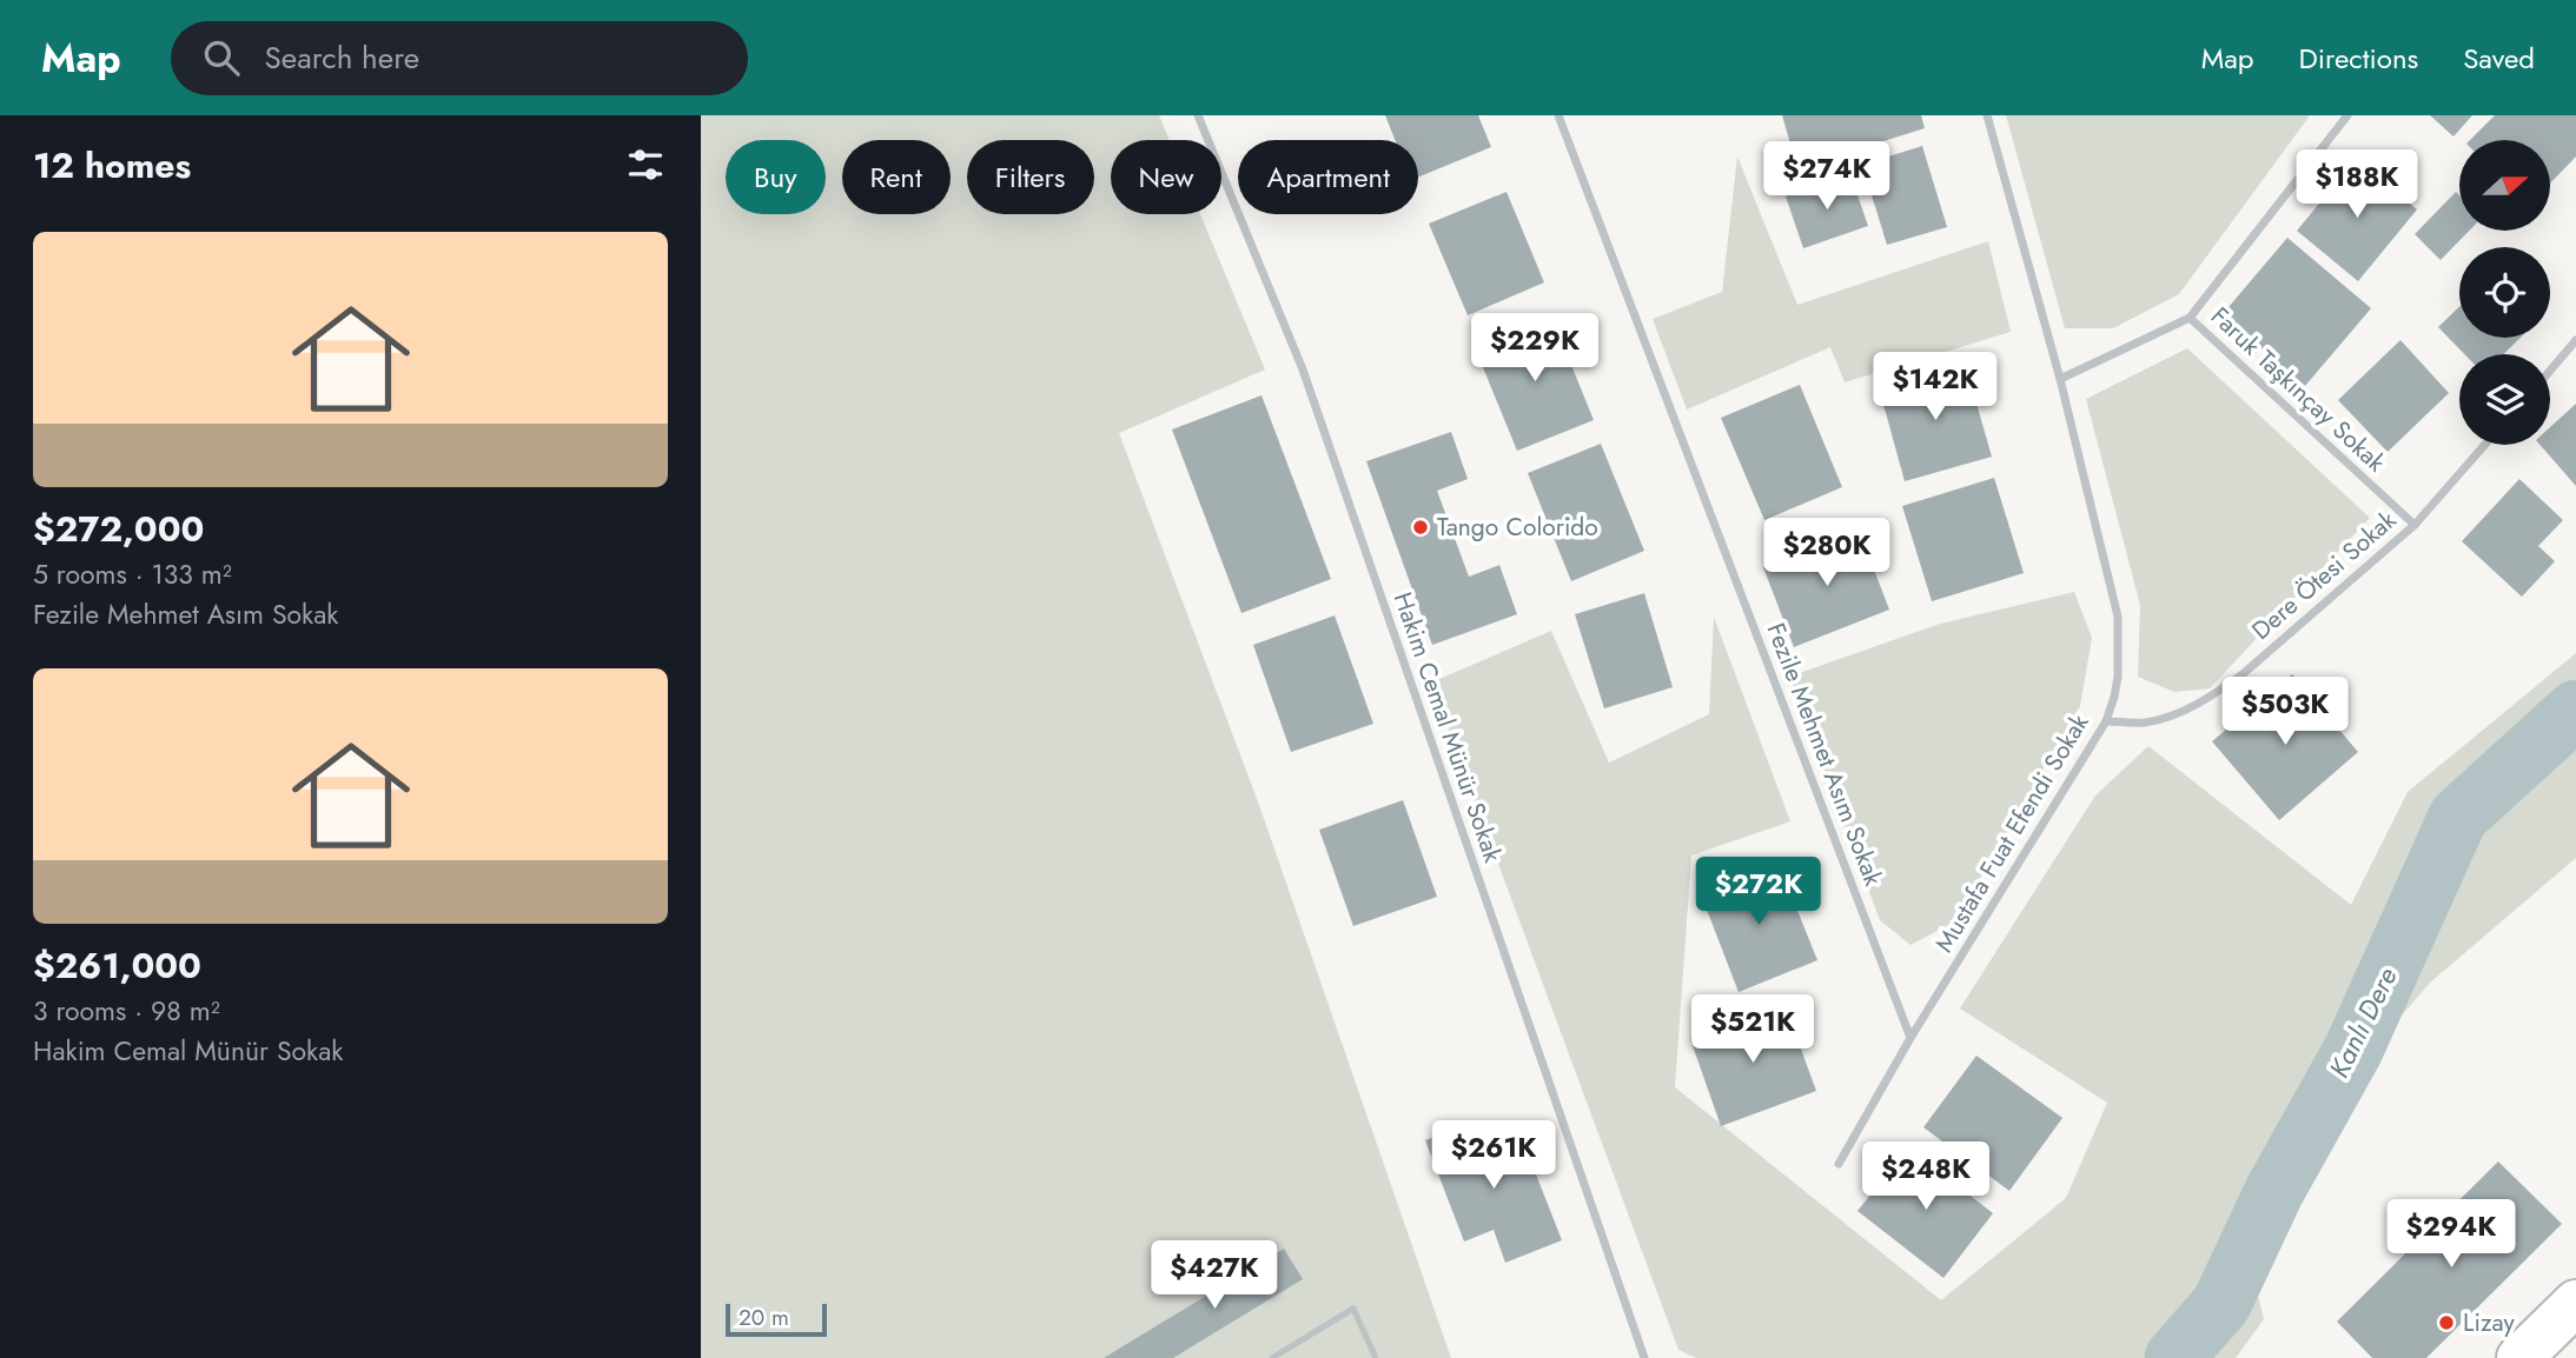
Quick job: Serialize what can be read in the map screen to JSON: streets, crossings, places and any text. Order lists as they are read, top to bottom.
{
  "streets": {
    "street": [
      "Faruk Taşkınçay Sokak",
      "Dere Ötesi Sokak",
      "Hakim Cemal Münür Sokak",
      "Fezile Mehmet Asım Sokak",
      "Mustafa Fuat Efendi Sokak"
    ]
  },
  "crossings": [
    ["Faruk Taşkınçay Sokak", "Dere Ötesi Sokak"],
    ["Dere Ötesi Sokak", "Mustafa Fuat Efendi Sokak"],
    ["Fezile Mehmet Asım Sokak", "Mustafa Fuat Efendi Sokak"]
  ],
  "water": ["Kanlı Dere"],
  "places": ["Tango Colorido", "Lizay"],
  "scale_bar": "20 m",
  "north": "right",
  "page": {
    "header": "Map",
    "search": "Search here",
    "nav": ["Map", "Directions", "Saved"],
    "heading": "12 homes",
    "chip": [
      "Buy",
      "Rent",
      "Filters",
      "New",
      "Apartment"
    ],
    "price": [
      "$274K",
      "$188K",
      "$229K",
      "$142K",
      "$280K",
      "$503K",
      "$272K",
      "$521K",
      "$261K",
      "$248K",
      "$294K",
      "$427K"
    ],
    "list": [
      {
        "name": "$272,000",
        "note": "5 rooms · 133 m² · Fezile Mehmet Asım Sokak"
      },
      {
        "name": "$261,000",
        "note": "3 rooms · 98 m² · Hakim Cemal Münür Sokak"
      }
    ],
    "scale": "20 m"
  }
}
